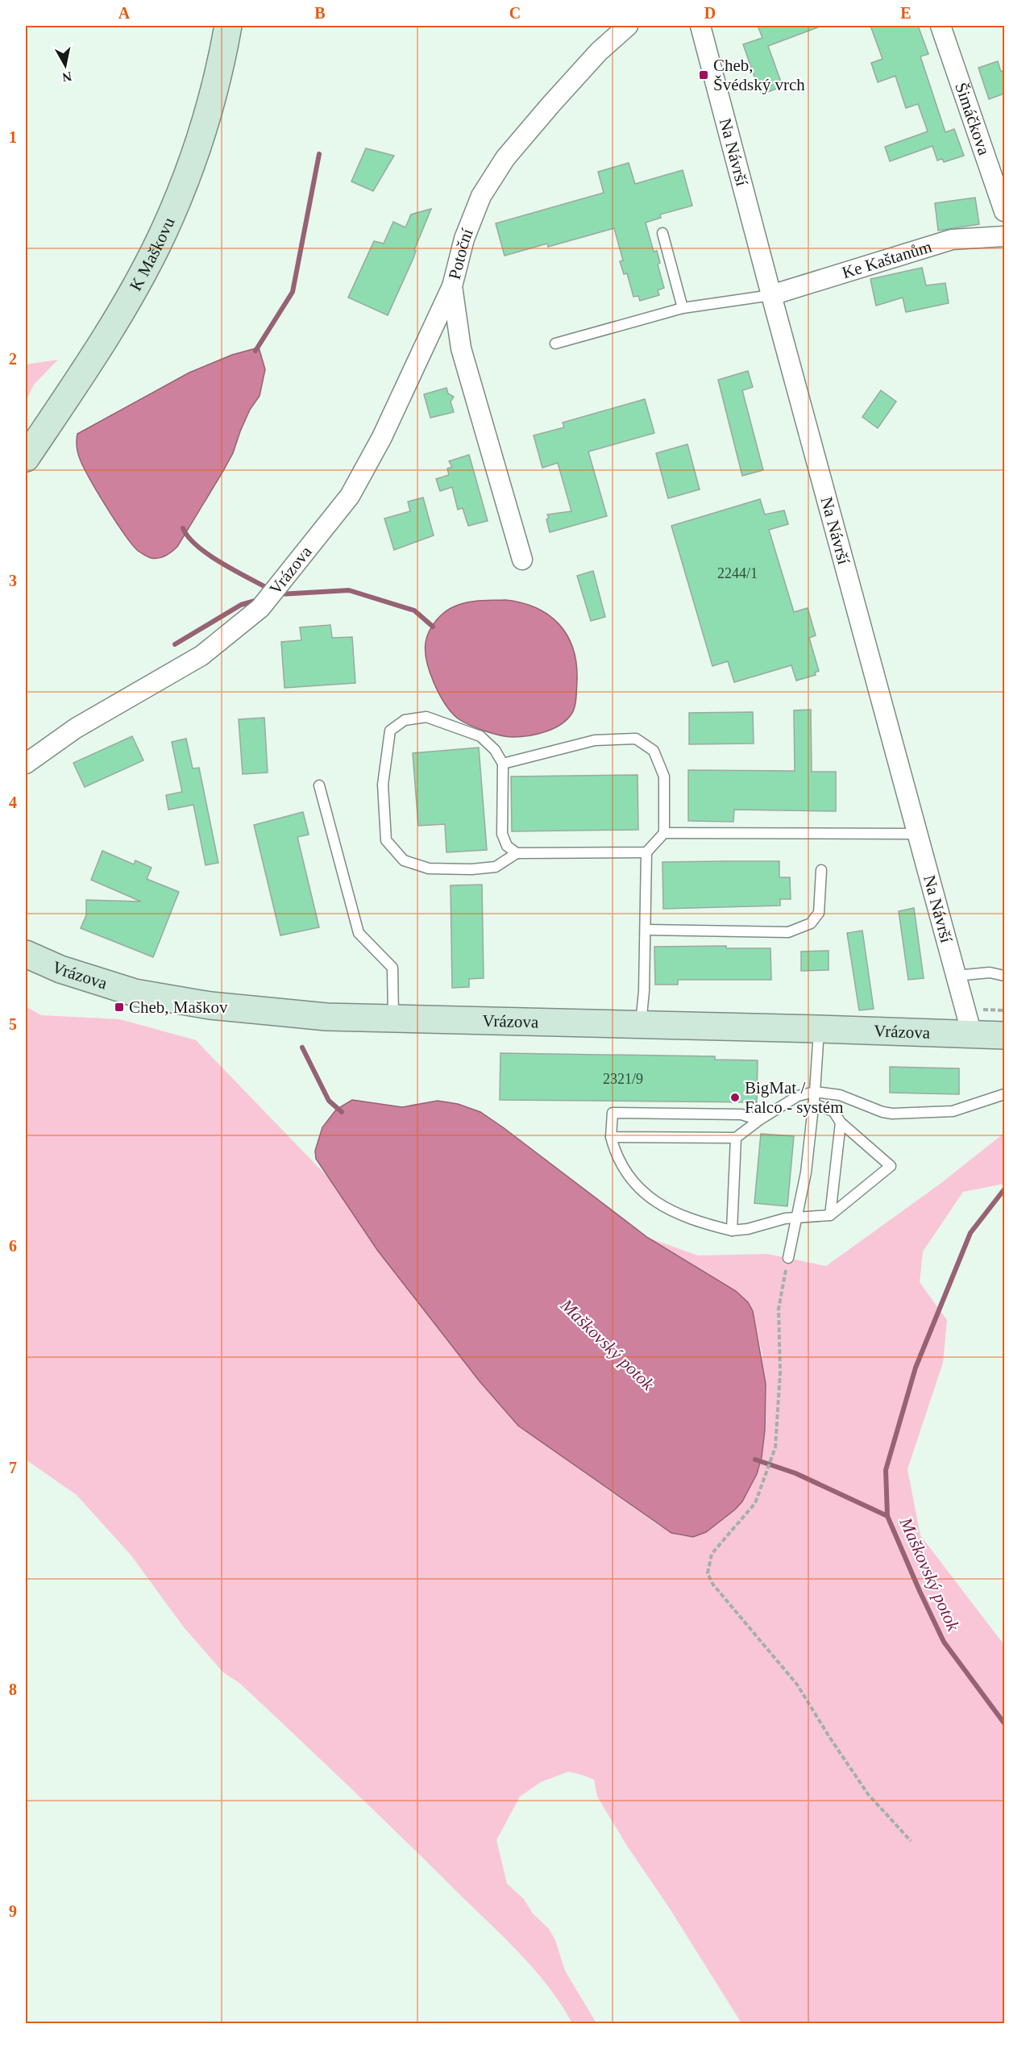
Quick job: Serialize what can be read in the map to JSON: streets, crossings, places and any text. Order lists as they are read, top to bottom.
{
  "streets": {
    "street": [
      "Šimáčkova",
      "Na Návrší",
      "K Maškovu",
      "Potoční",
      "Ke Kaštanům",
      "Vrázova"
    ]
  },
  "crossings": [
    ["Na Návrší", "Ke Kaštanům"],
    ["Na Návrší", "Vrázova"],
    ["Potoční", "Vrázova"]
  ],
  "water": ["Maškovský potok"],
  "places": {
    "transit": ["Cheb, Švédský vrch", "Cheb, Maškov"],
    "other": ["BigMat / Falco - systém"]
  },
  "house_numbers": ["2244/1", "2321/9"],
  "north": "bottom",
  "grid": {
    "columns": [
      "A",
      "B",
      "C",
      "D",
      "E"
    ],
    "rows": [
      "1",
      "2",
      "3",
      "4",
      "5",
      "6",
      "7",
      "8",
      "9"
    ]
  }
}
